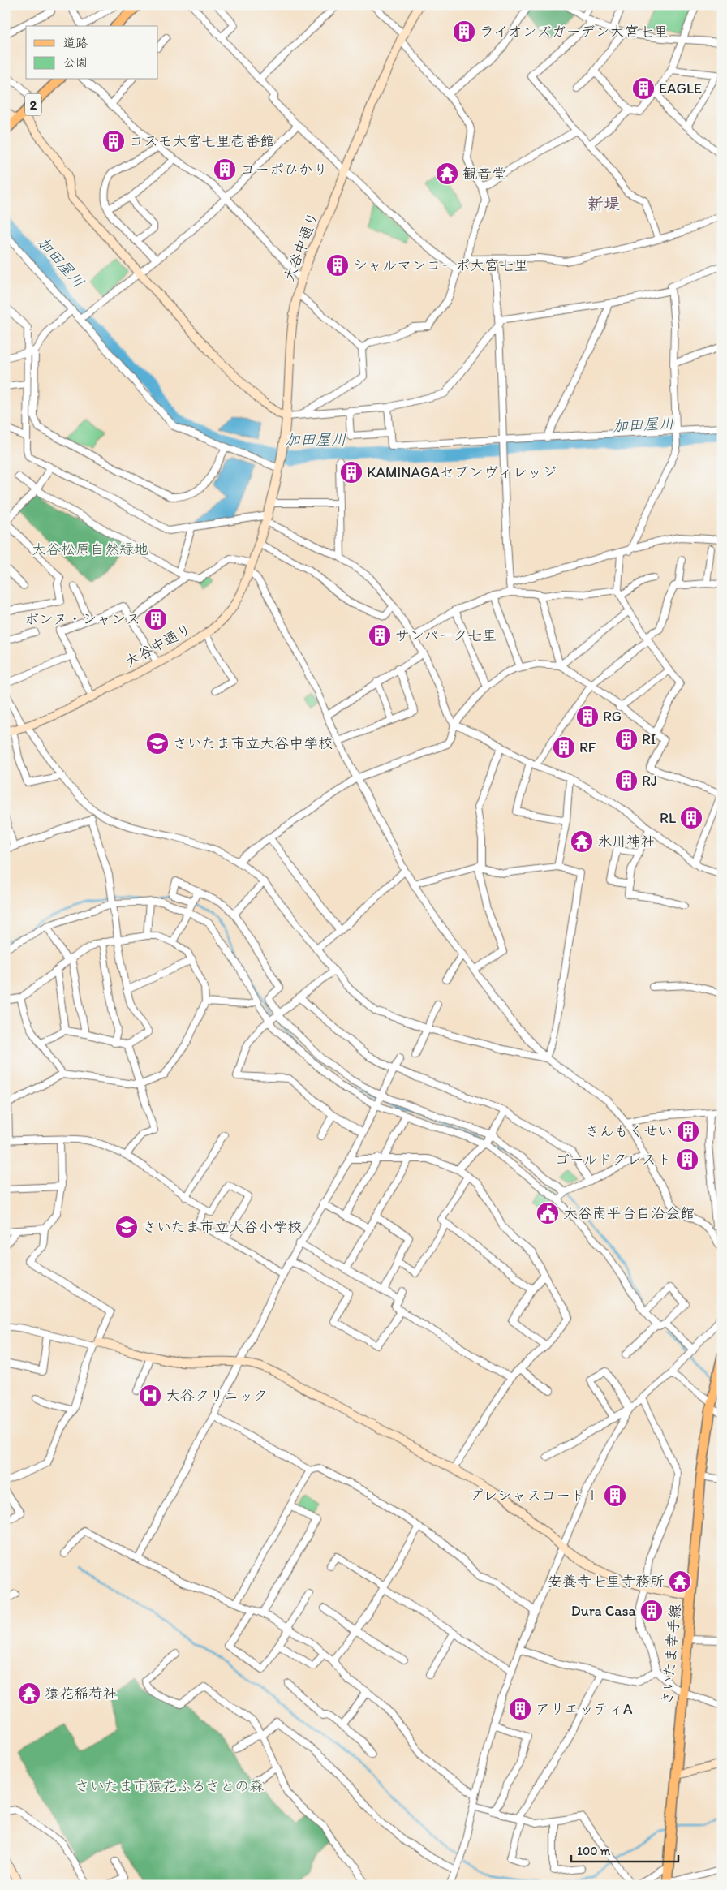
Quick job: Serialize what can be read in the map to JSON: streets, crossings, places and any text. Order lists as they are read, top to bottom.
{
  "streets": {
    "main road": ["2", "さいたま幸手線"],
    "street": ["大谷中通り"]
  },
  "districts": ["新堤"],
  "water": ["加田屋川"],
  "parks": ["大谷松原自然緑地", "さいたま市猿花ふるさとの森"],
  "places": {
    "building": [
      "ライオンズガーデン大宮七里",
      "EAGLE",
      "コスモ大宮七里壱番館",
      "コーポひかり",
      "シャルマンコーポ大宮七里",
      "KAMINAGAセブンヴィレッジ",
      "ボンヌ・シャンス",
      "サンパーク七里",
      "RG",
      "RI",
      "RF",
      "RJ",
      "RL",
      "きんもくせい",
      "ゴールドクレスト",
      "プレシャスコートⅠ",
      "Dura Casa",
      "アリエッティA"
    ],
    "temple": [
      "観音堂",
      "氷川神社",
      "安養寺七里寺務所",
      "猿花稲荷社"
    ],
    "school or university": ["さいたま市立大谷中学校", "さいたま市立大谷小学校"],
    "public building": ["大谷南平台自治会館"],
    "hospital": ["大谷クリニック"]
  },
  "legend": ["道路", "公園"],
  "scale_bar": "100 m"
}
